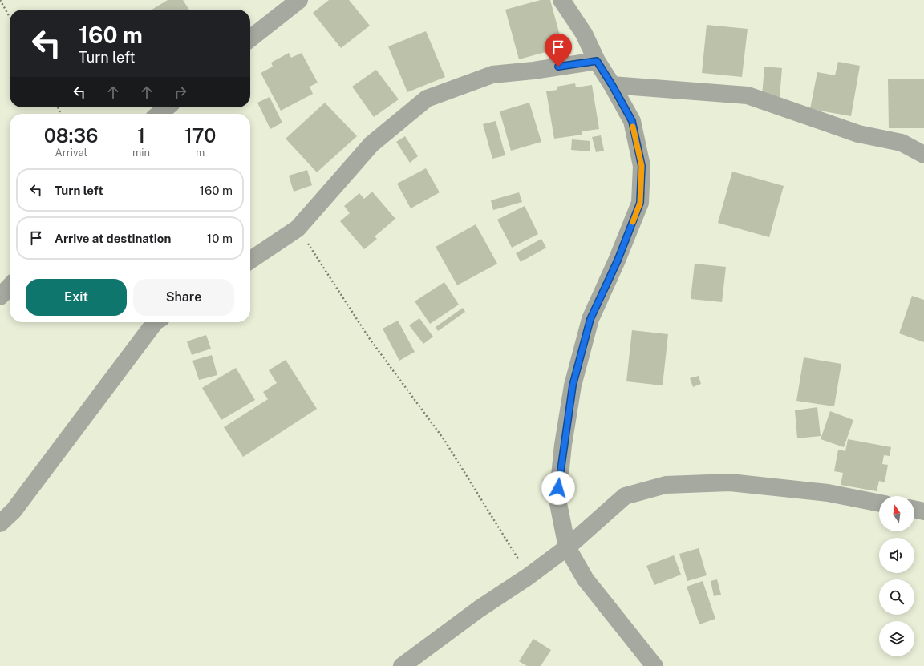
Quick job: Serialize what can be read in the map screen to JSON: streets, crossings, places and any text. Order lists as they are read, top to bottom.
{
  "north": "top",
  "page": {
    "turn": ["160 m", "Turn left"],
    "eta": [
      "08:36",
      "Arrival",
      "1",
      "min",
      "170",
      "m"
    ],
    "list": [
      {
        "name": "Turn left",
        "value": "160 m"
      },
      {
        "name": "Arrive at destination",
        "value": "10 m"
      }
    ],
    "buttons": ["Exit", "Share"]
  }
}
